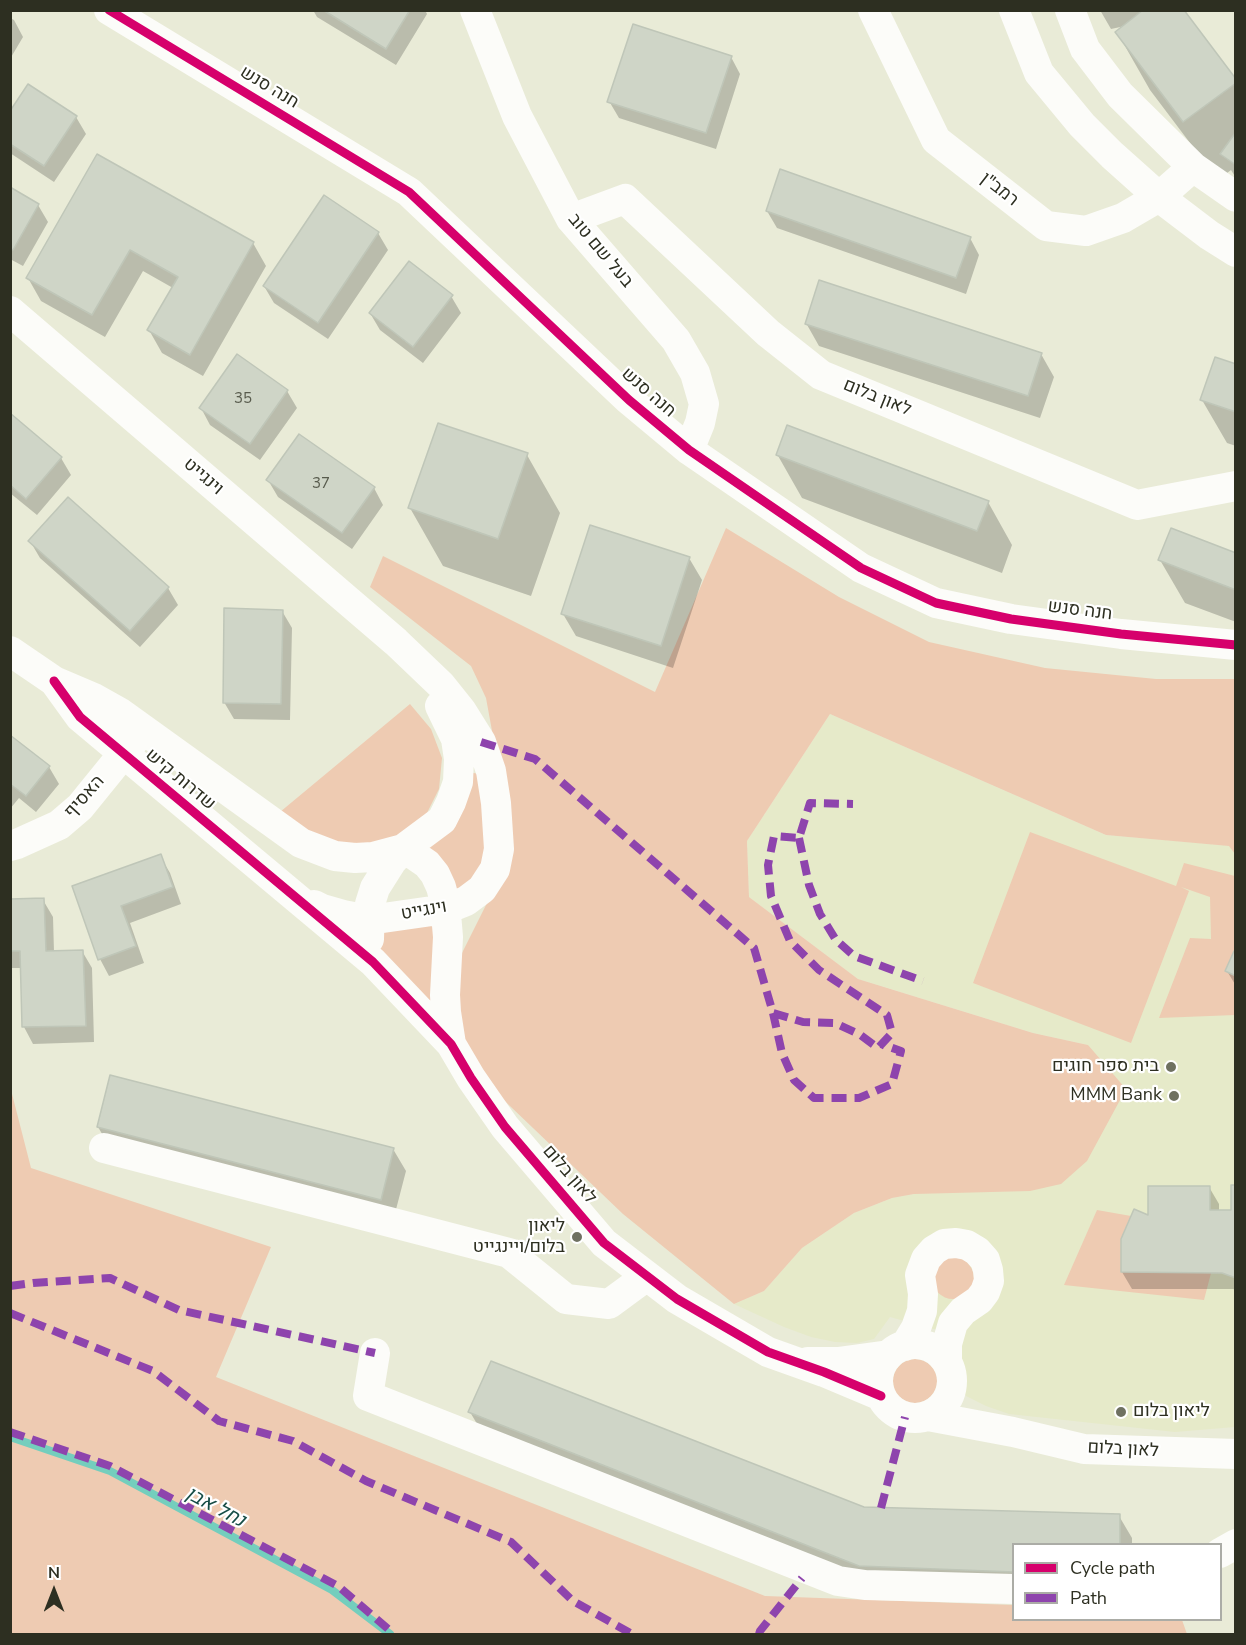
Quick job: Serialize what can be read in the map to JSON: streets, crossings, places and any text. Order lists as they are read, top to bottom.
{
  "streets": {
    "street": [
      "חנה סנש",
      "רמב\"ן",
      "בעל שם טוב",
      "לאון בלום",
      "וינגייט",
      "שדרות קיש",
      "האסיף"
    ]
  },
  "crossings": [
    ["חנה סנש", "בעל שם טוב"],
    ["בעל שם טוב", "לאון בלום"],
    ["לאון בלום", "וינגייט"],
    ["לאון בלום", "שדרות קיש"],
    ["וינגייט", "שדרות קיש"],
    ["שדרות קיש", "האסיף"]
  ],
  "water": ["נחל אבן"],
  "places": [
    "בית ספר חוגים",
    "MMM Bank",
    "ליאון בלום/ויינגייט",
    "ליאון בלום"
  ],
  "house_numbers": ["35", "37"],
  "legend": ["Cycle path", "Path"],
  "north": "top"
}
